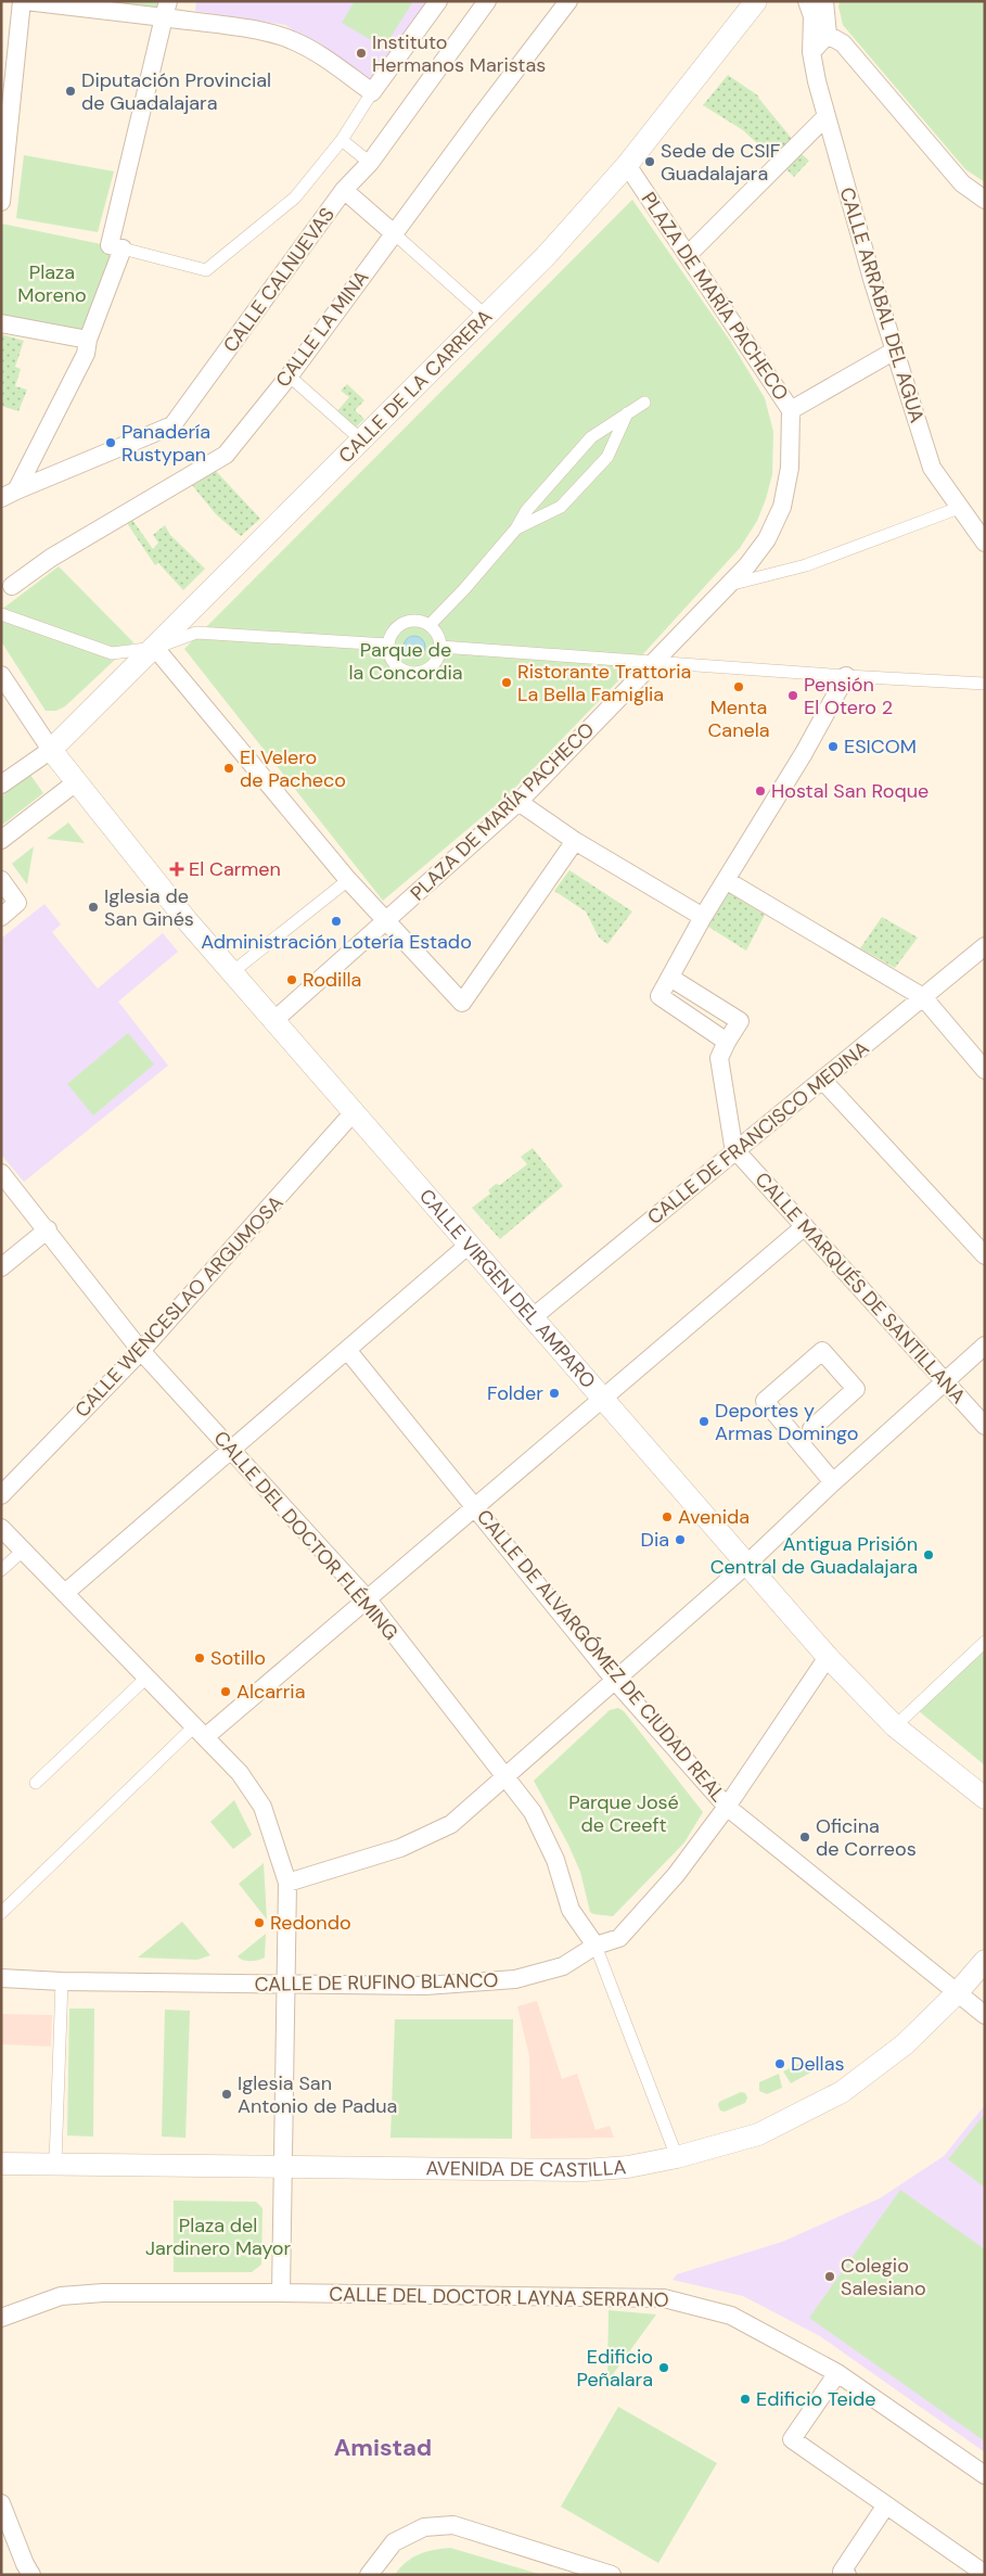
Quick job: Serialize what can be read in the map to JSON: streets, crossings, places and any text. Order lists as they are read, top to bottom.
{
  "streets": {
    "street": [
      "CALLE CALNUEVAS",
      "PLAZA DE MARÍA PACHECO",
      "CALLE ARRABAL DEL AGUA",
      "CALLE LA MINA",
      "CALLE DE LA CARRERA",
      "CALLE DE FRANCISCO MEDINA",
      "CALLE MARQUÉS DE SANTILLANA",
      "CALLE VIRGEN DEL AMPARO",
      "CALLE WENCESLAO ARGUMOSA",
      "CALLE DEL DOCTOR FLÉMING",
      "CALLE DE ALVARGÓMEZ DE CIUDAD REAL",
      "CALLE DE RUFINO BLANCO",
      "AVENIDA DE CASTILLA",
      "CALLE DEL DOCTOR LAYNA SERRANO"
    ]
  },
  "crossings": [
    ["PLAZA DE MARÍA PACHECO", "CALLE DE LA CARRERA"],
    ["PLAZA DE MARÍA PACHECO", "CALLE VIRGEN DEL AMPARO"],
    ["CALLE DE LA CARRERA", "CALLE VIRGEN DEL AMPARO"],
    ["CALLE DE FRANCISCO MEDINA", "CALLE MARQUÉS DE SANTILLANA"],
    ["CALLE DE FRANCISCO MEDINA", "CALLE VIRGEN DEL AMPARO"],
    ["CALLE VIRGEN DEL AMPARO", "CALLE WENCESLAO ARGUMOSA"],
    ["CALLE VIRGEN DEL AMPARO", "CALLE DE RUFINO BLANCO"],
    ["CALLE WENCESLAO ARGUMOSA", "CALLE DEL DOCTOR FLÉMING"],
    ["CALLE DEL DOCTOR FLÉMING", "CALLE DE RUFINO BLANCO"],
    ["CALLE DE ALVARGÓMEZ DE CIUDAD REAL", "CALLE DE RUFINO BLANCO"],
    ["CALLE DE ALVARGÓMEZ DE CIUDAD REAL", "AVENIDA DE CASTILLA"]
  ],
  "districts": ["Amistad"],
  "parks": [
    "Plaza Moreno",
    "Parque de la Concordia",
    "Parque José de Creeft",
    "Plaza del Jardinero Mayor"
  ],
  "places": {
    "other": [
      "Instituto Hermanos Maristas",
      "Diputación Provincial de Guadalajara",
      "Sede de CSIF Guadalajara",
      "Panadería Rustypan",
      "Ristorante Trattoria La Bella Famiglia",
      "Menta Canela",
      "Pensión El Otero 2",
      "ESICOM",
      "El Velero de Pacheco",
      "Hostal San Roque",
      "Iglesia de San Ginés",
      "Administración Lotería Estado",
      "Rodilla",
      "Folder",
      "Deportes y Armas Domingo",
      "Avenida",
      "Dia",
      "Antigua Prisión Central de Guadalajara",
      "Sotillo",
      "Alcarria",
      "Oficina de Correos",
      "Redondo",
      "Dellas",
      "Iglesia San Antonio de Padua",
      "Colegio Salesiano",
      "Edificio Peñalara",
      "Edificio Teide"
    ],
    "health": ["El Carmen"]
  }
}
